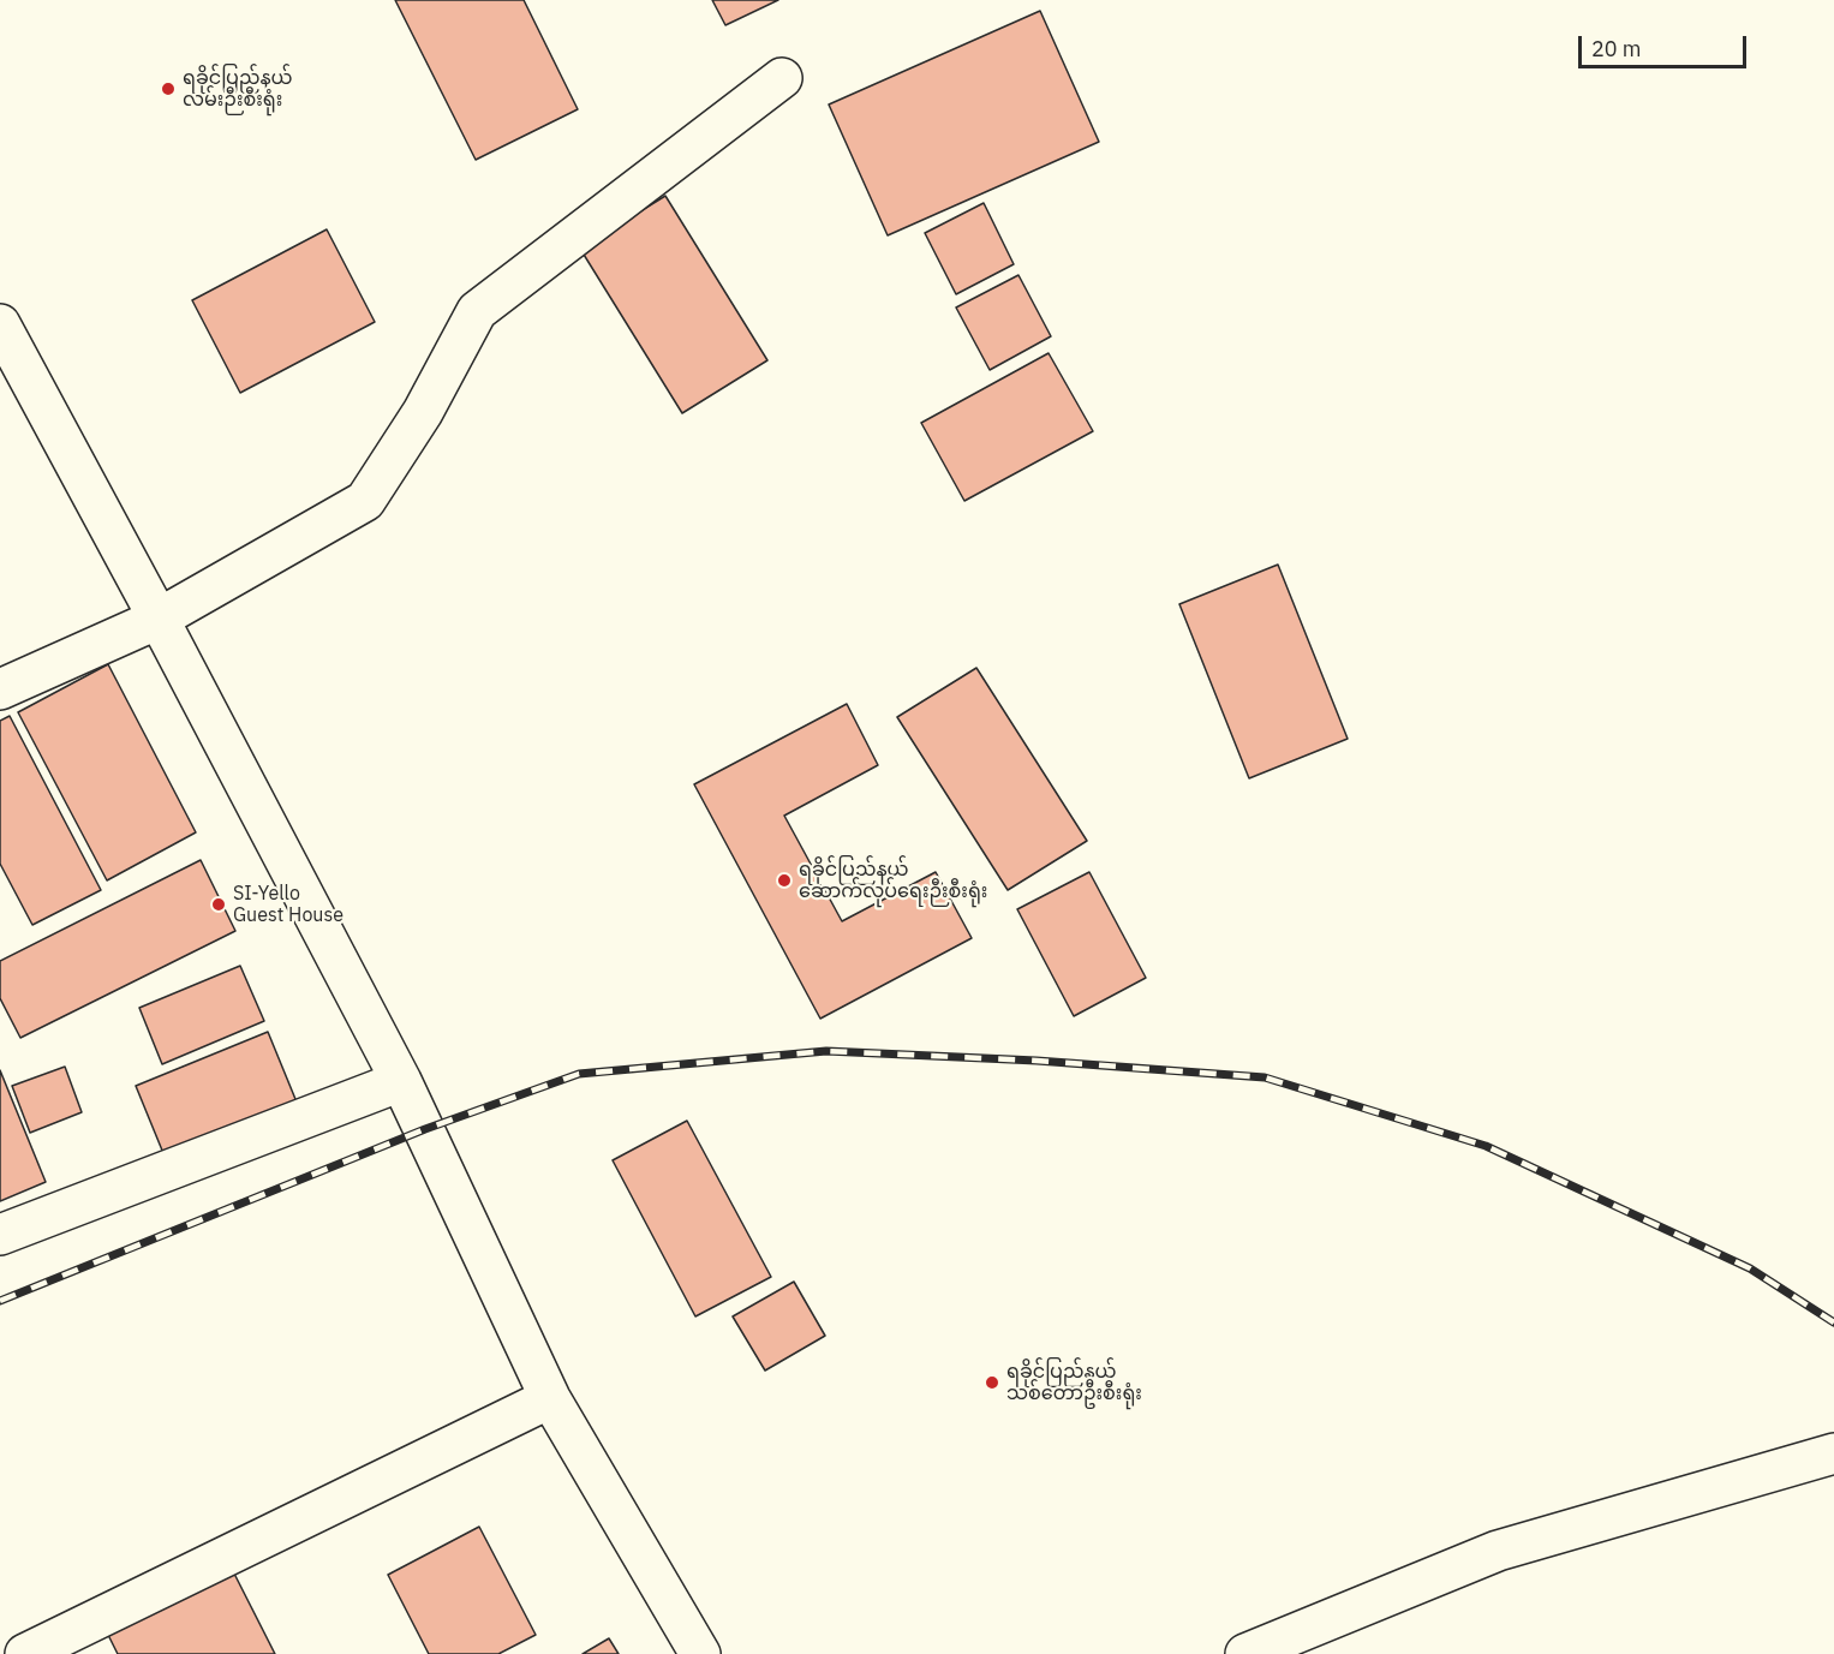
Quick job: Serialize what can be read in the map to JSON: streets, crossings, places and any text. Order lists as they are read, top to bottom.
{
  "places": [
    "ရခိုင်ပြည်နယ် လမ်းဉီးစီးရုံး",
    "ရခိုင်ပြည်နယ် ဆောက်လုပ်ရေးဉီးစီးရုံး",
    "SI-Yello Guest House",
    "ရခိုင်ပြည်နယ် သစ်တောဦးစီးရုံး"
  ],
  "scale_bar": "20 m"
}
